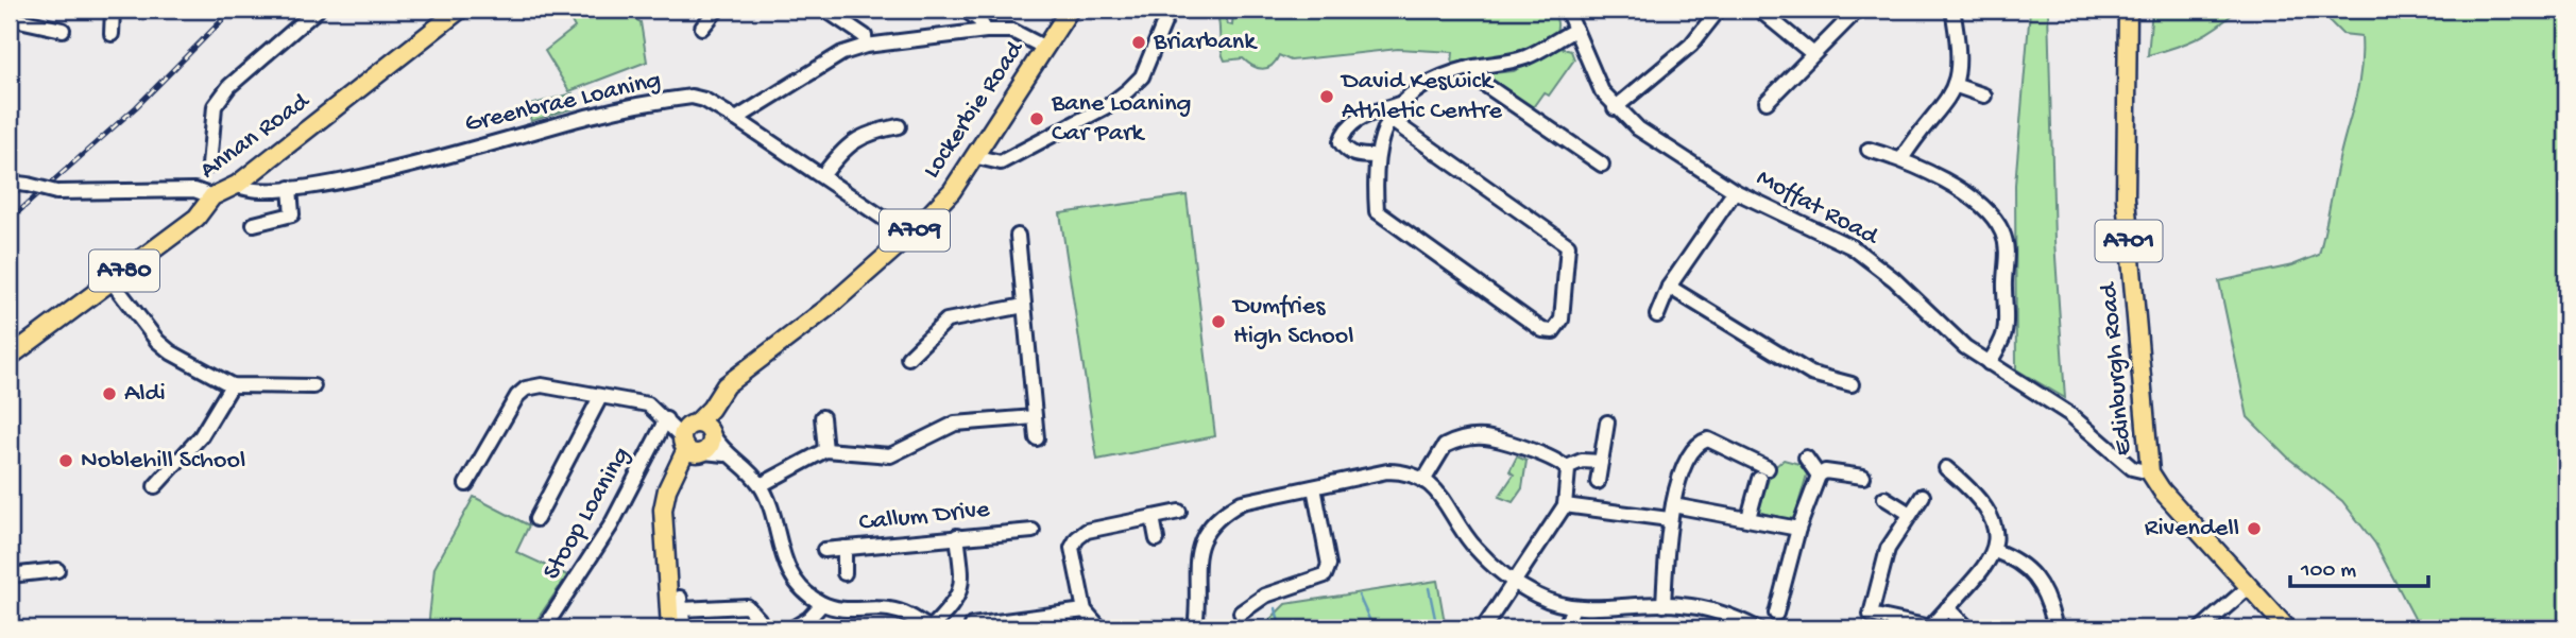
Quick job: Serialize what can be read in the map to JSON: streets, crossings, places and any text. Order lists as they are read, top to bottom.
{
  "streets": {
    "main road": [
      "Lockerbie Road",
      "Annan Road",
      "A709",
      "A701",
      "A780",
      "Edinburgh Road"
    ],
    "street": [
      "Greenbrae Loaning",
      "Moffat Road",
      "Stoop Loaning",
      "Callum Drive"
    ]
  },
  "crossings": [
    ["Greenbrae Loaning", "Lockerbie Road"],
    ["Greenbrae Loaning", "Annan Road"],
    ["Moffat Road", "Edinburgh Road"]
  ],
  "places": [
    "Briarbank",
    "David Keswick Athletic Centre",
    "Bane Loaning Car Park",
    "Dumfries High School",
    "Aldi",
    "Noblehill School",
    "Rivendell"
  ],
  "scale_bar": "100 m"
}
